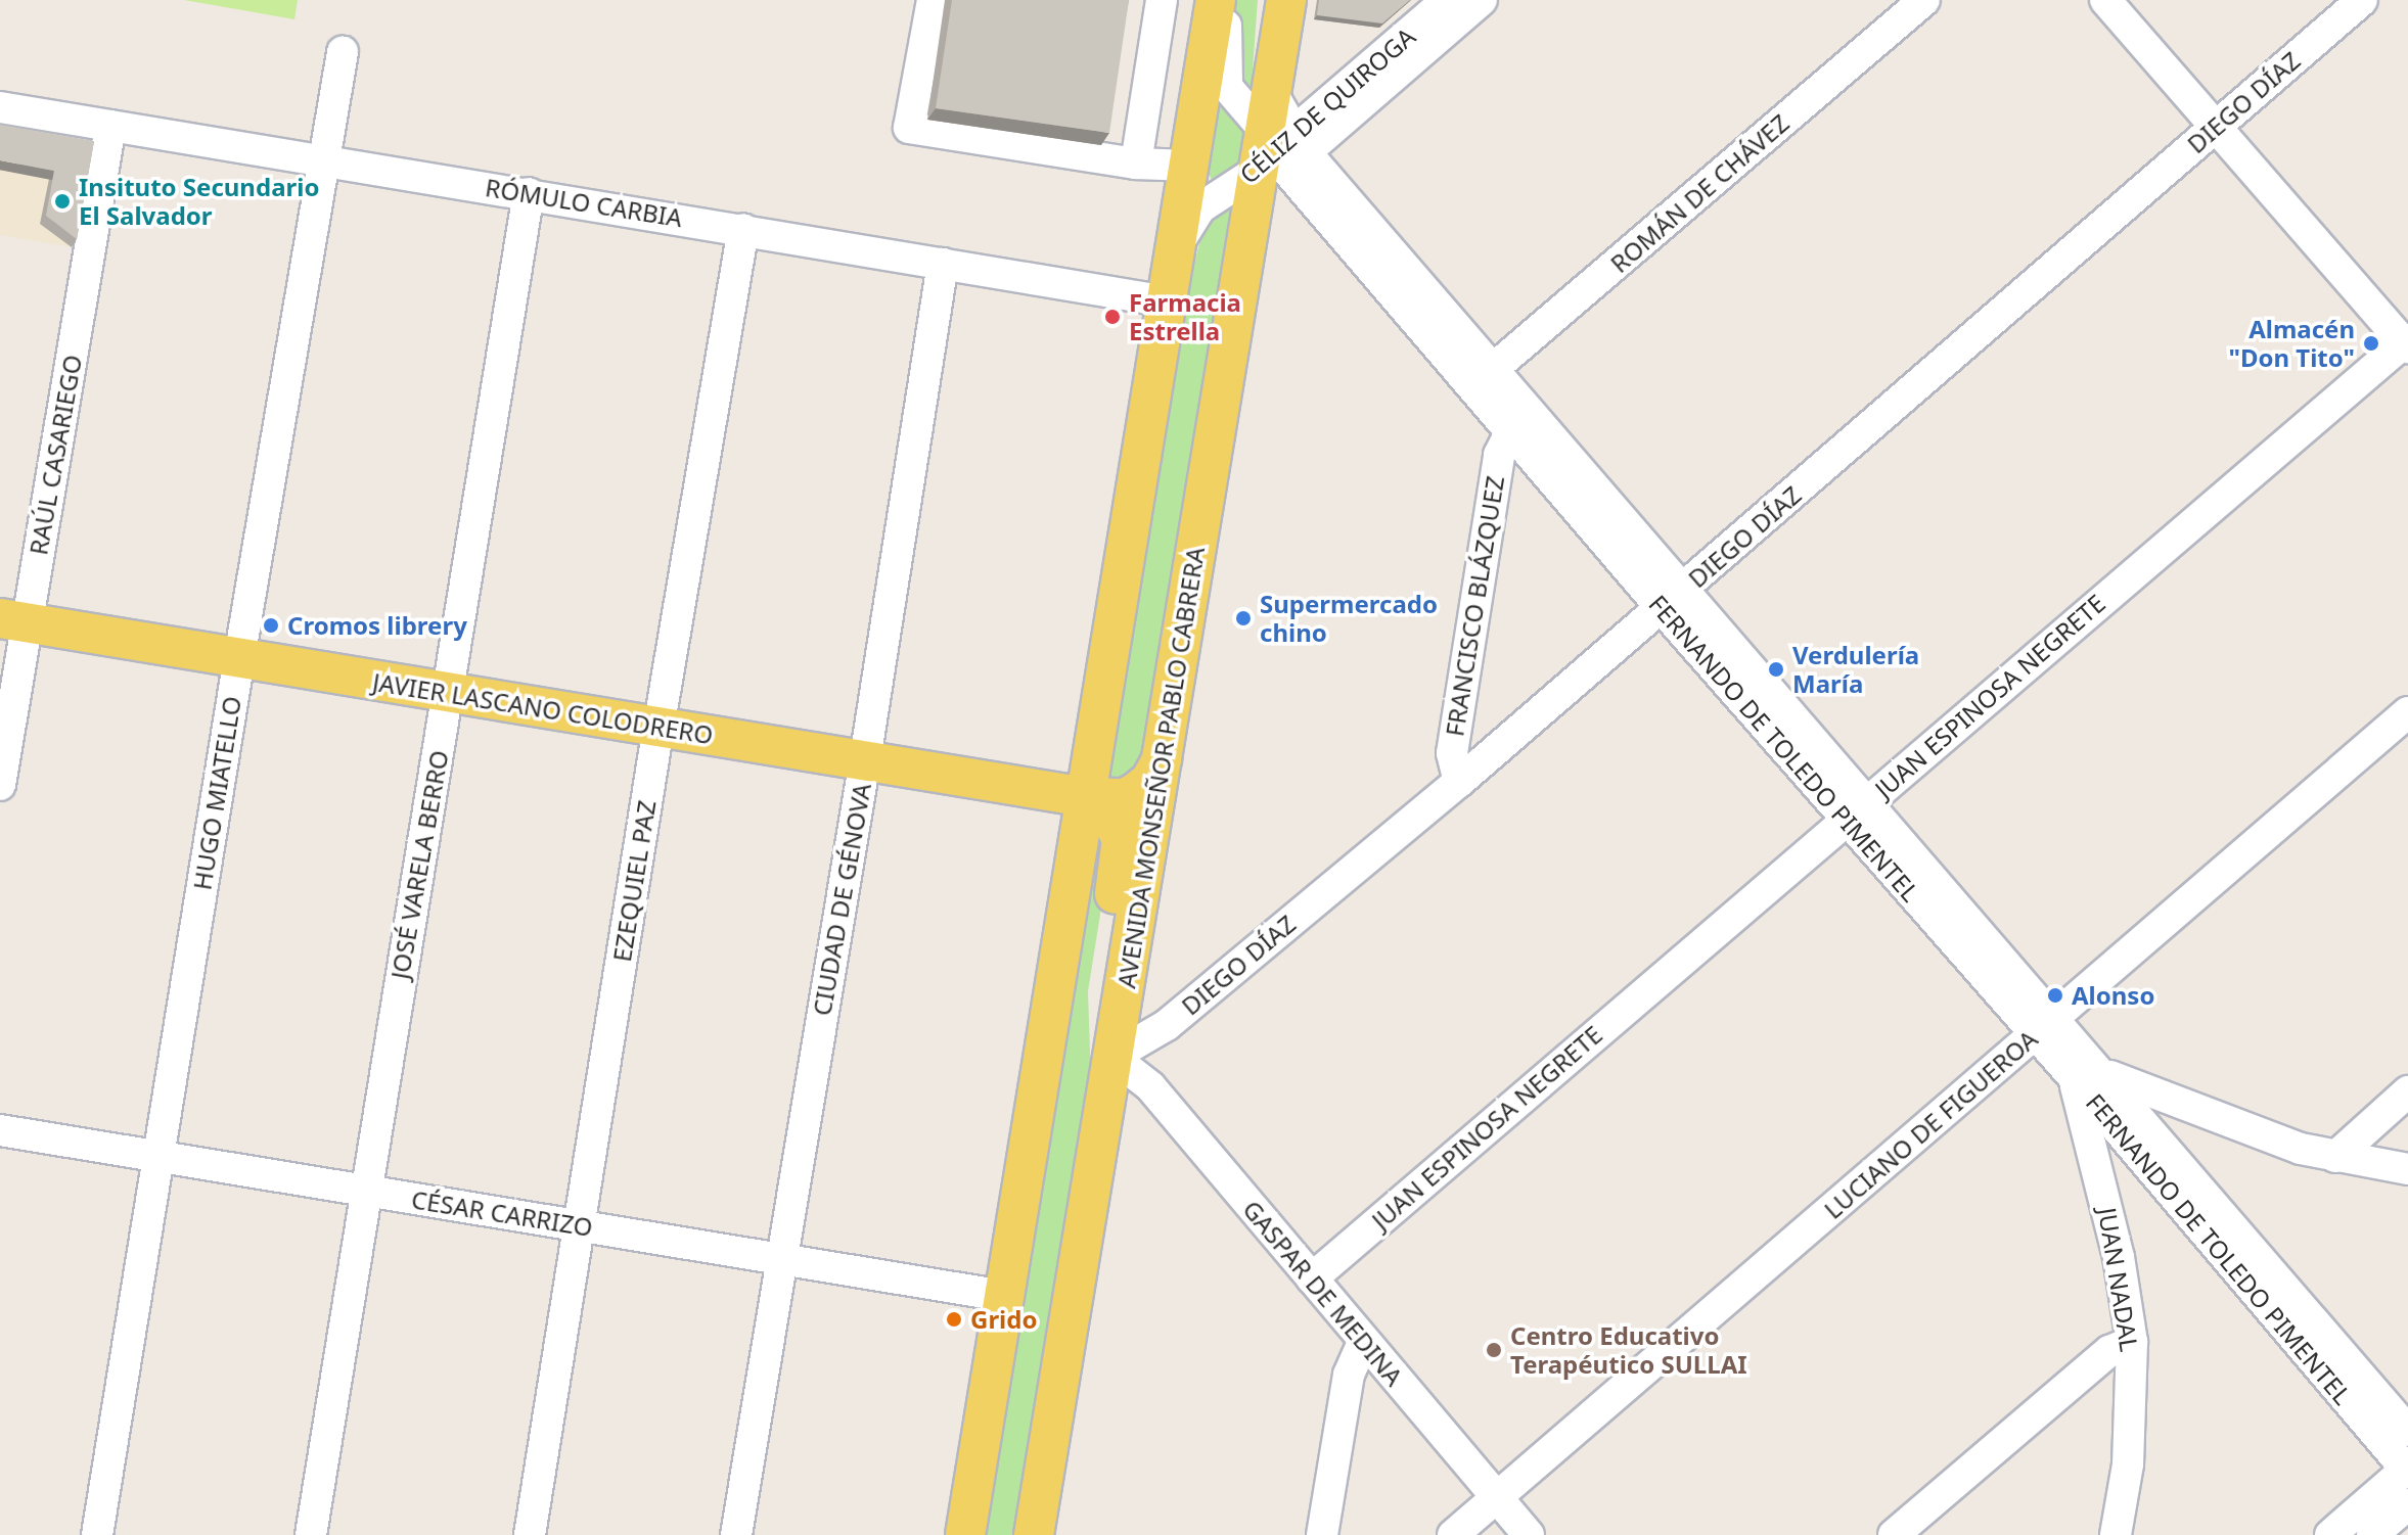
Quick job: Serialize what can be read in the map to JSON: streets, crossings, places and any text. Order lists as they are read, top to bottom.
{
  "streets": {
    "main road": ["JAVIER LASCANO COLODRERO", "AVENIDA MONSEÑOR PABLO CABRERA"],
    "street": [
      "DIEGO DÍAZ",
      "CÉLIZ DE QUIROGA",
      "ROMÁN DE CHÁVEZ",
      "RÓMULO CARBIA",
      "RAÚL CASARIEGO",
      "FRANCISCO BLÁZQUEZ",
      "JUAN ESPINOSA NEGRETE",
      "FERNANDO DE TOLEDO PIMENTEL",
      "HUGO MIATELLO",
      "JOSÉ VARELA BERRO",
      "EZEQUIEL PAZ",
      "CIUDAD DE GÉNOVA",
      "LUCIANO DE FIGUEROA",
      "CÉSAR CARRIZO",
      "JUAN NADAL",
      "GASPAR DE MEDINA"
    ]
  },
  "crossings": [
    ["DIEGO DÍAZ", "FRANCISCO BLÁZQUEZ"],
    ["DIEGO DÍAZ", "FERNANDO DE TOLEDO PIMENTEL"],
    ["DIEGO DÍAZ", "AVENIDA MONSEÑOR PABLO CABRERA"],
    ["DIEGO DÍAZ", "GASPAR DE MEDINA"],
    ["CÉLIZ DE QUIROGA", "FERNANDO DE TOLEDO PIMENTEL"],
    ["CÉLIZ DE QUIROGA", "AVENIDA MONSEÑOR PABLO CABRERA"],
    ["ROMÁN DE CHÁVEZ", "FERNANDO DE TOLEDO PIMENTEL"],
    ["RÓMULO CARBIA", "RAÚL CASARIEGO"],
    ["RÓMULO CARBIA", "HUGO MIATELLO"],
    ["RÓMULO CARBIA", "JOSÉ VARELA BERRO"],
    ["RÓMULO CARBIA", "EZEQUIEL PAZ"],
    ["RÓMULO CARBIA", "CIUDAD DE GÉNOVA"],
    ["RAÚL CASARIEGO", "JAVIER LASCANO COLODRERO"],
    ["FRANCISCO BLÁZQUEZ", "FERNANDO DE TOLEDO PIMENTEL"],
    ["JUAN ESPINOSA NEGRETE", "FERNANDO DE TOLEDO PIMENTEL"],
    ["JUAN ESPINOSA NEGRETE", "GASPAR DE MEDINA"],
    ["JAVIER LASCANO COLODRERO", "AVENIDA MONSEÑOR PABLO CABRERA"],
    ["JAVIER LASCANO COLODRERO", "HUGO MIATELLO"],
    ["JAVIER LASCANO COLODRERO", "JOSÉ VARELA BERRO"],
    ["JAVIER LASCANO COLODRERO", "EZEQUIEL PAZ"],
    ["JAVIER LASCANO COLODRERO", "CIUDAD DE GÉNOVA"],
    ["FERNANDO DE TOLEDO PIMENTEL", "AVENIDA MONSEÑOR PABLO CABRERA"],
    ["FERNANDO DE TOLEDO PIMENTEL", "LUCIANO DE FIGUEROA"],
    ["FERNANDO DE TOLEDO PIMENTEL", "JUAN NADAL"],
    ["AVENIDA MONSEÑOR PABLO CABRERA", "GASPAR DE MEDINA"],
    ["HUGO MIATELLO", "CÉSAR CARRIZO"],
    ["JOSÉ VARELA BERRO", "CÉSAR CARRIZO"],
    ["EZEQUIEL PAZ", "CÉSAR CARRIZO"],
    ["CIUDAD DE GÉNOVA", "CÉSAR CARRIZO"],
    ["LUCIANO DE FIGUEROA", "GASPAR DE MEDINA"]
  ],
  "places": [
    "Insituto Secundario El Salvador",
    "Farmacia Estrella",
    "Almacén \"Don Tito\"",
    "Supermercado chino",
    "Cromos librery",
    "Verdulería María",
    "Alonso",
    "Grido",
    "Centro Educativo Terapéutico SULLAI"
  ]
}
